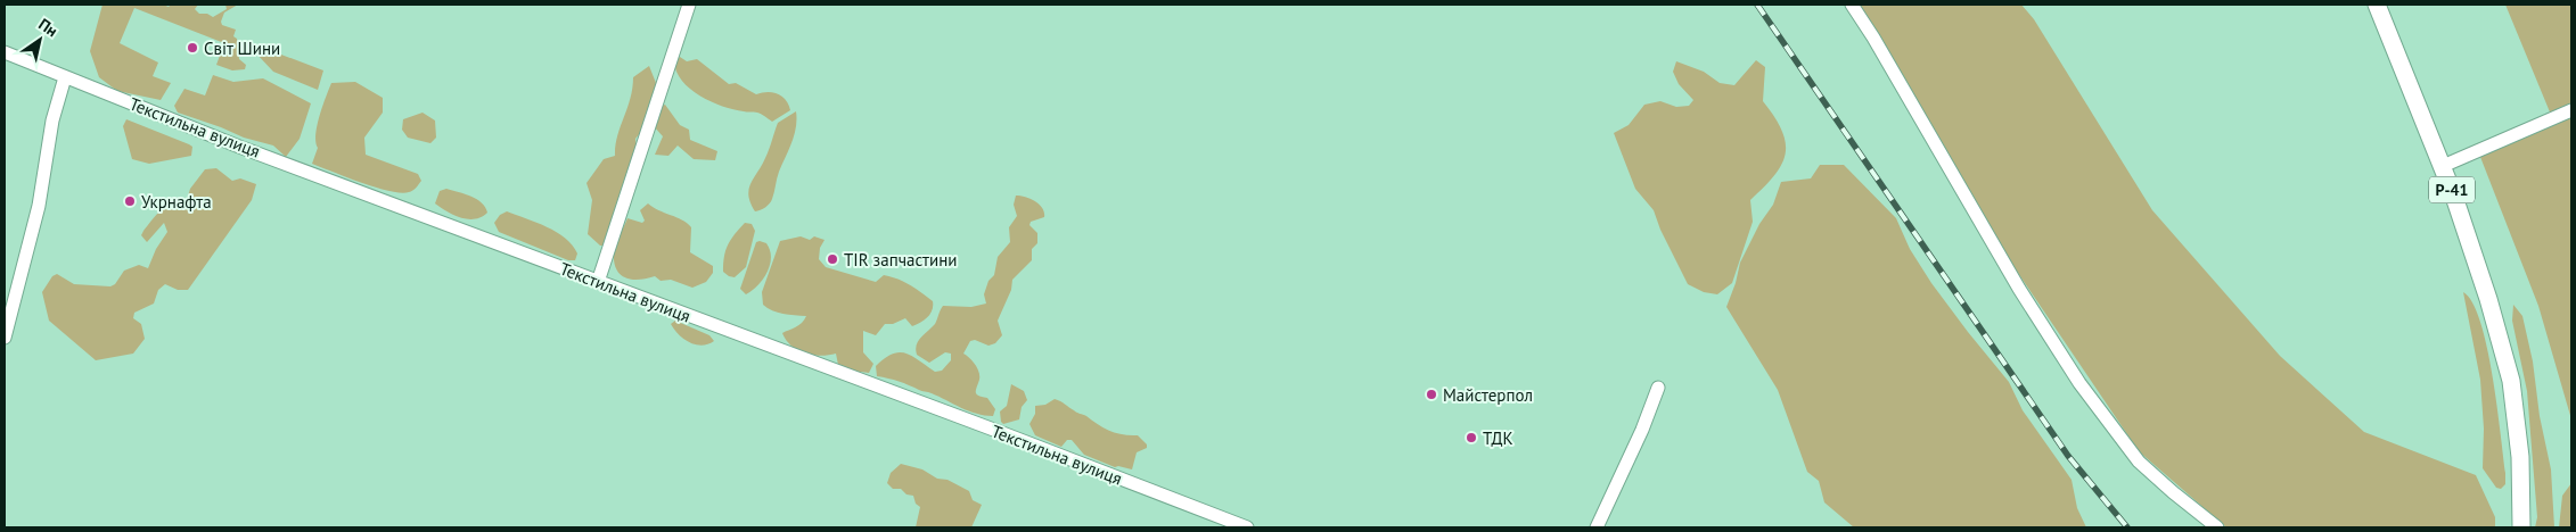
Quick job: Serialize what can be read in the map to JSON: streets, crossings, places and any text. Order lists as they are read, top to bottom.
{
  "streets": {
    "main road": ["Р-41"],
    "street": ["Текстильна вулиця"]
  },
  "places": [
    "Світ Шини",
    "Укрнафта",
    "TIR запчастини",
    "Майстерпол",
    "ТДК"
  ],
  "north": "top right"
}
